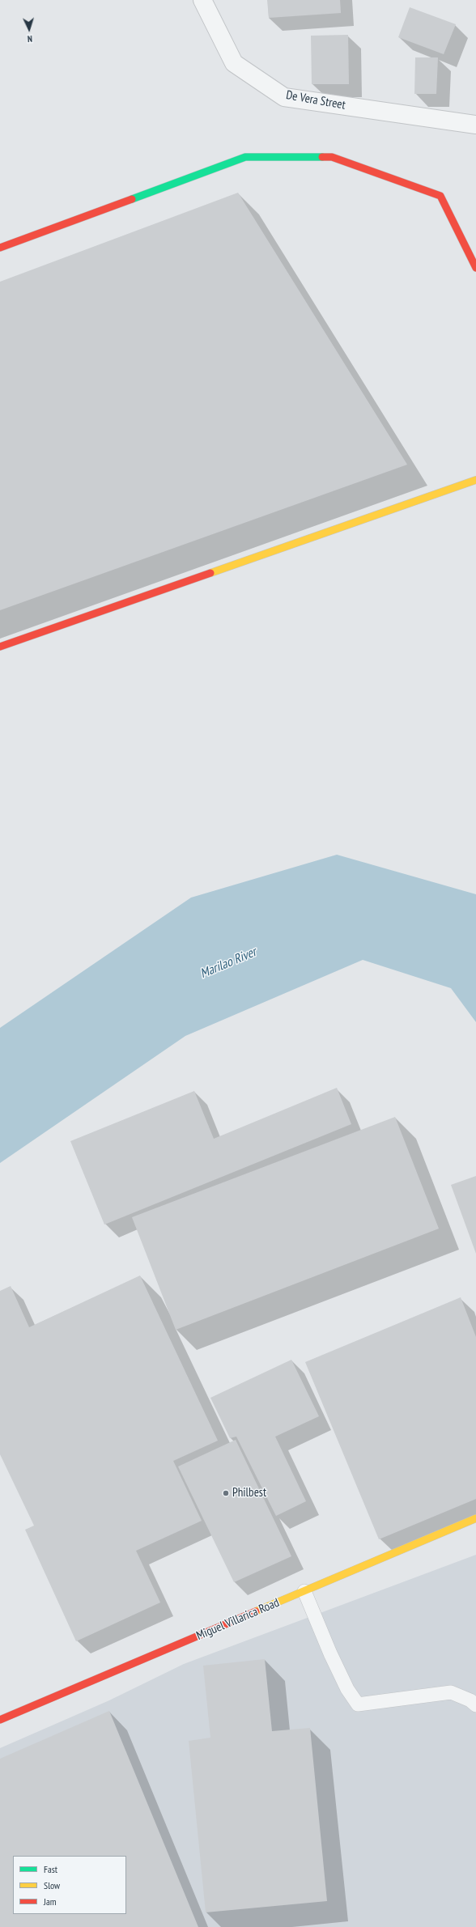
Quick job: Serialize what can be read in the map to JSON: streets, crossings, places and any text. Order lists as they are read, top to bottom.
{
  "streets": {
    "street": ["De Vera Street", "Miguel Villarica Road"]
  },
  "water": ["Marilao River"],
  "places": ["Philbest"],
  "legend": ["Fast", "Slow", "Jam"],
  "north": "bottom"
}
